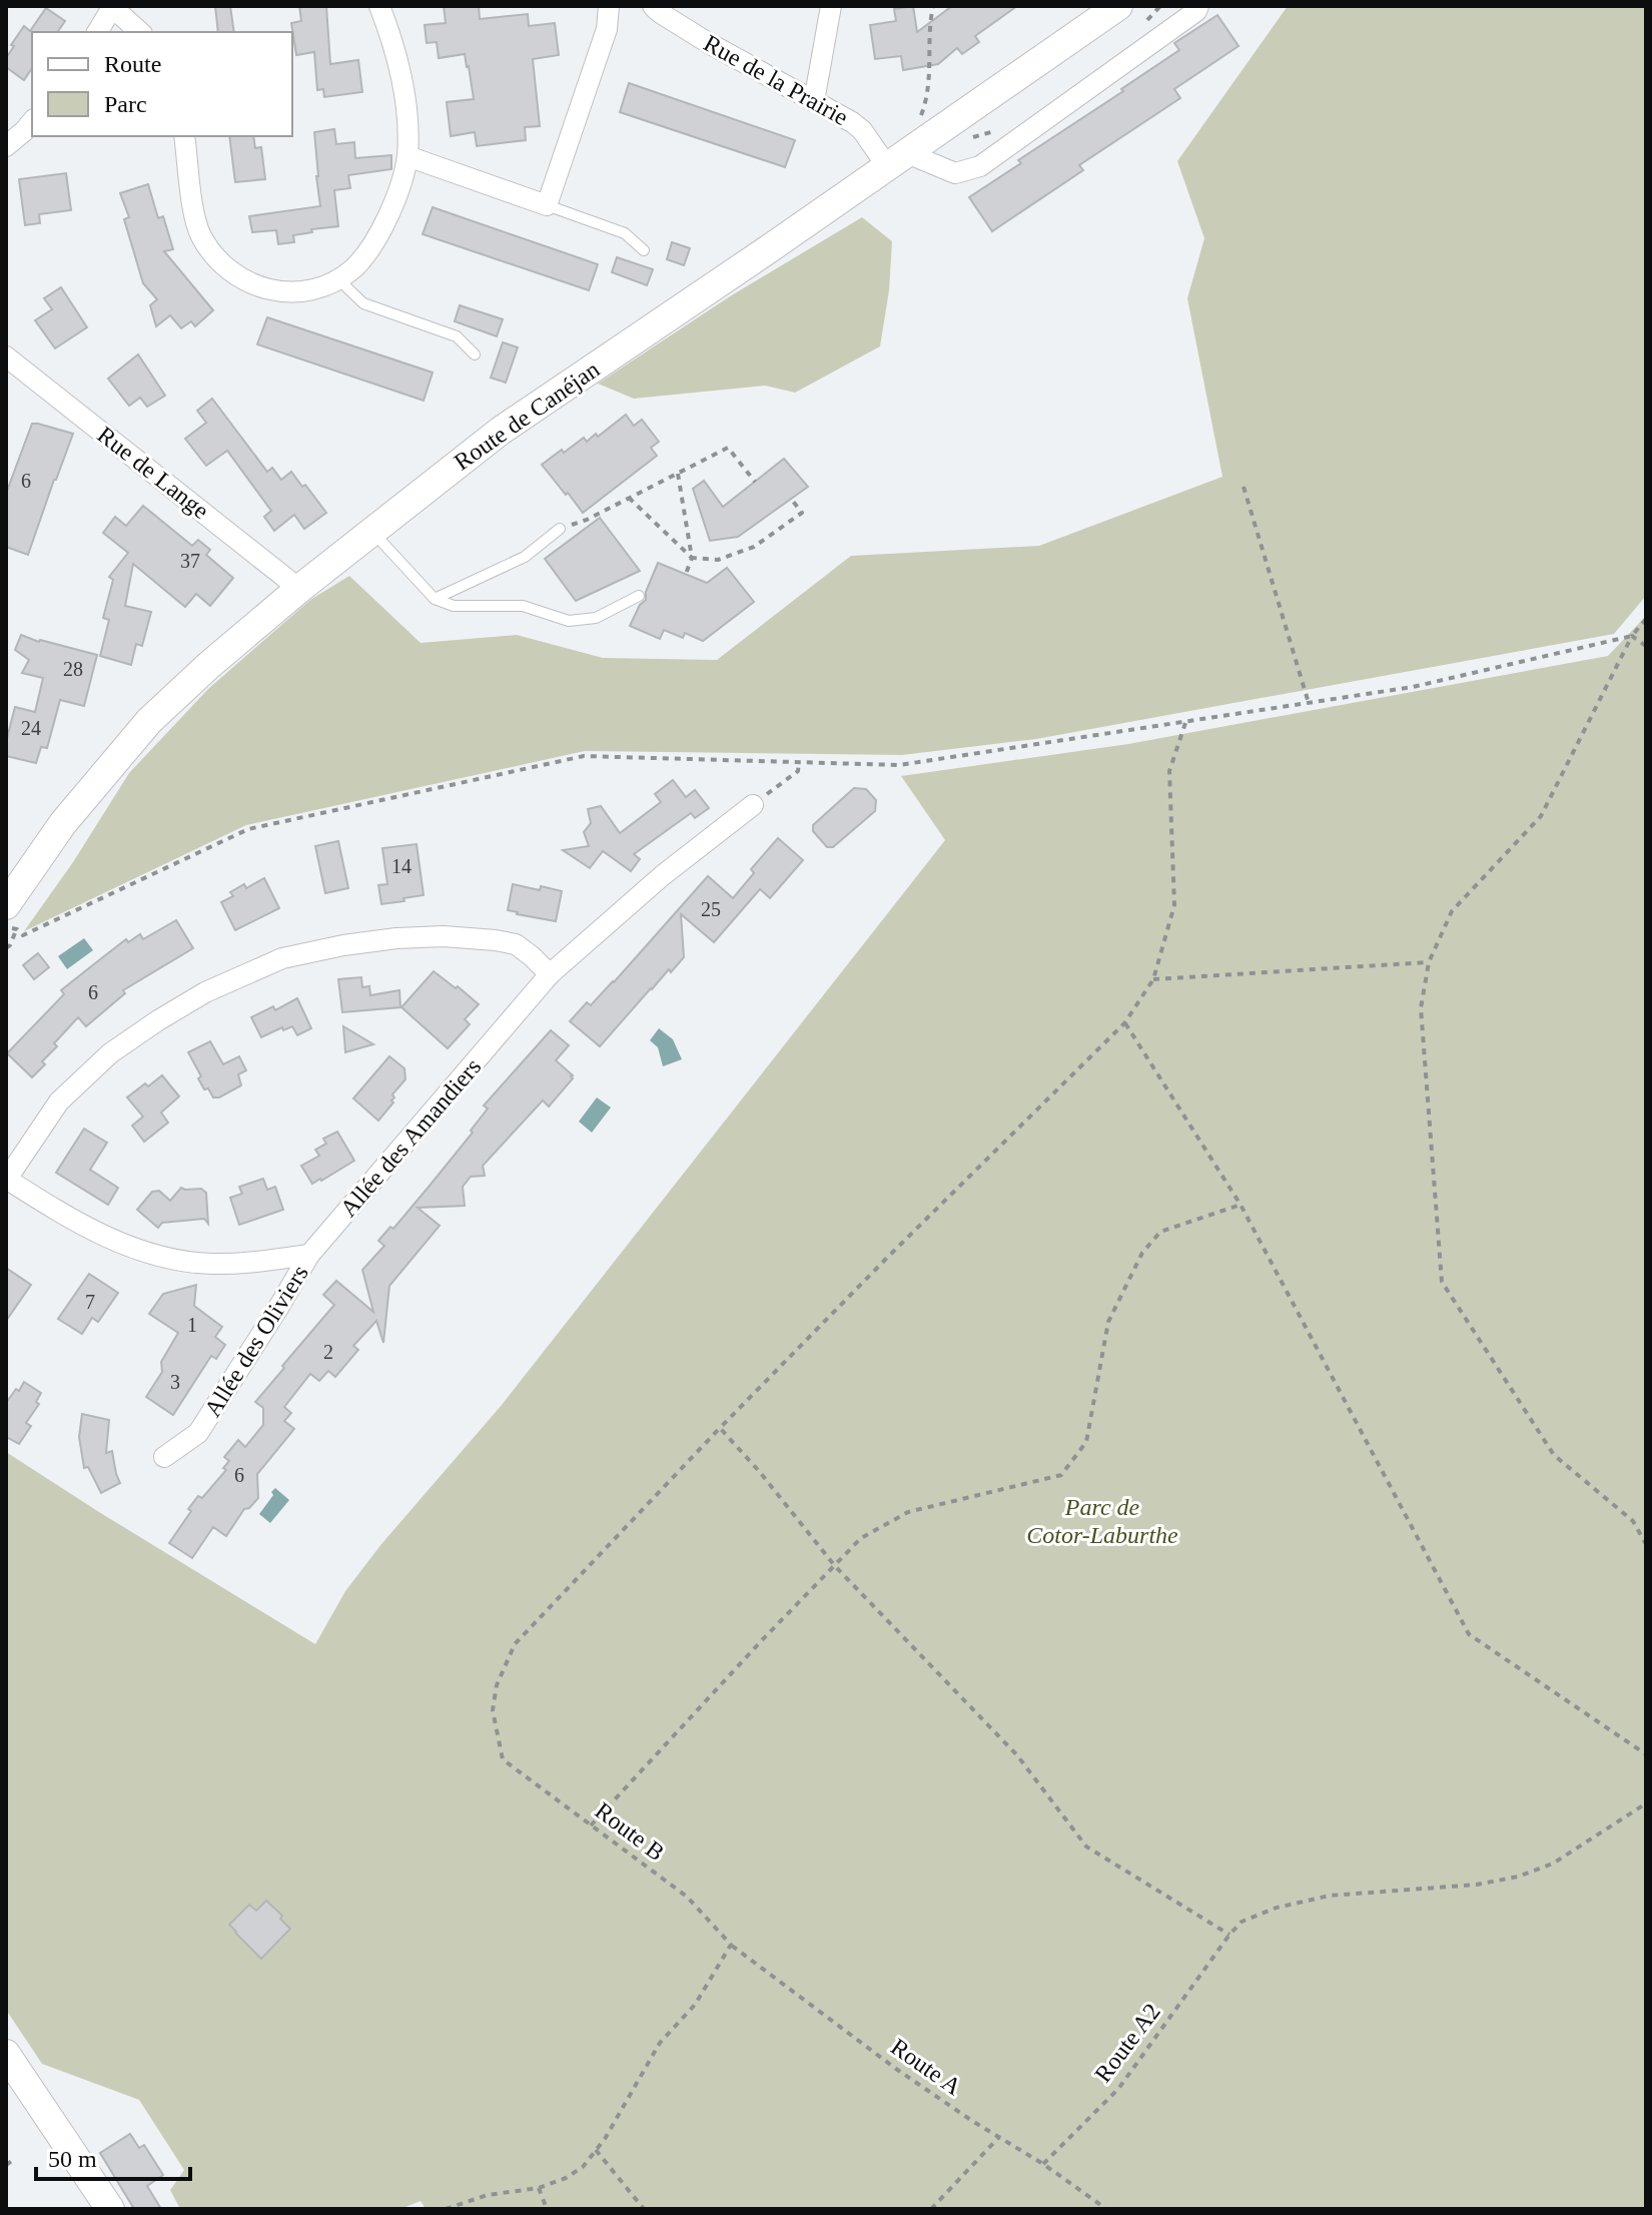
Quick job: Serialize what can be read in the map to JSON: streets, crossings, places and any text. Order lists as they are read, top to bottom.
{
  "streets": {
    "street": [
      "Rue de la Prairie",
      "Route de Canéjan",
      "Rue de Lange",
      "Allée des Amandiers",
      "Allée des Oliviers"
    ],
    "path": ["Route B", "Route A2", "Route A"]
  },
  "crossings": [
    ["Rue de la Prairie", "Route de Canéjan"],
    ["Route de Canéjan", "Rue de Lange"],
    ["Allée des Amandiers", "Allée des Oliviers"],
    ["Route B", "Route A"],
    ["Route A2", "Route A"]
  ],
  "parks": ["Parc de Cotor-Laburthe"],
  "house_numbers": [
    "6",
    "37",
    "28",
    "24",
    "14",
    "25",
    "6",
    "7",
    "1",
    "2",
    "3",
    "6"
  ],
  "legend": ["Route", "Parc"],
  "scale_bar": "50 m"
}
